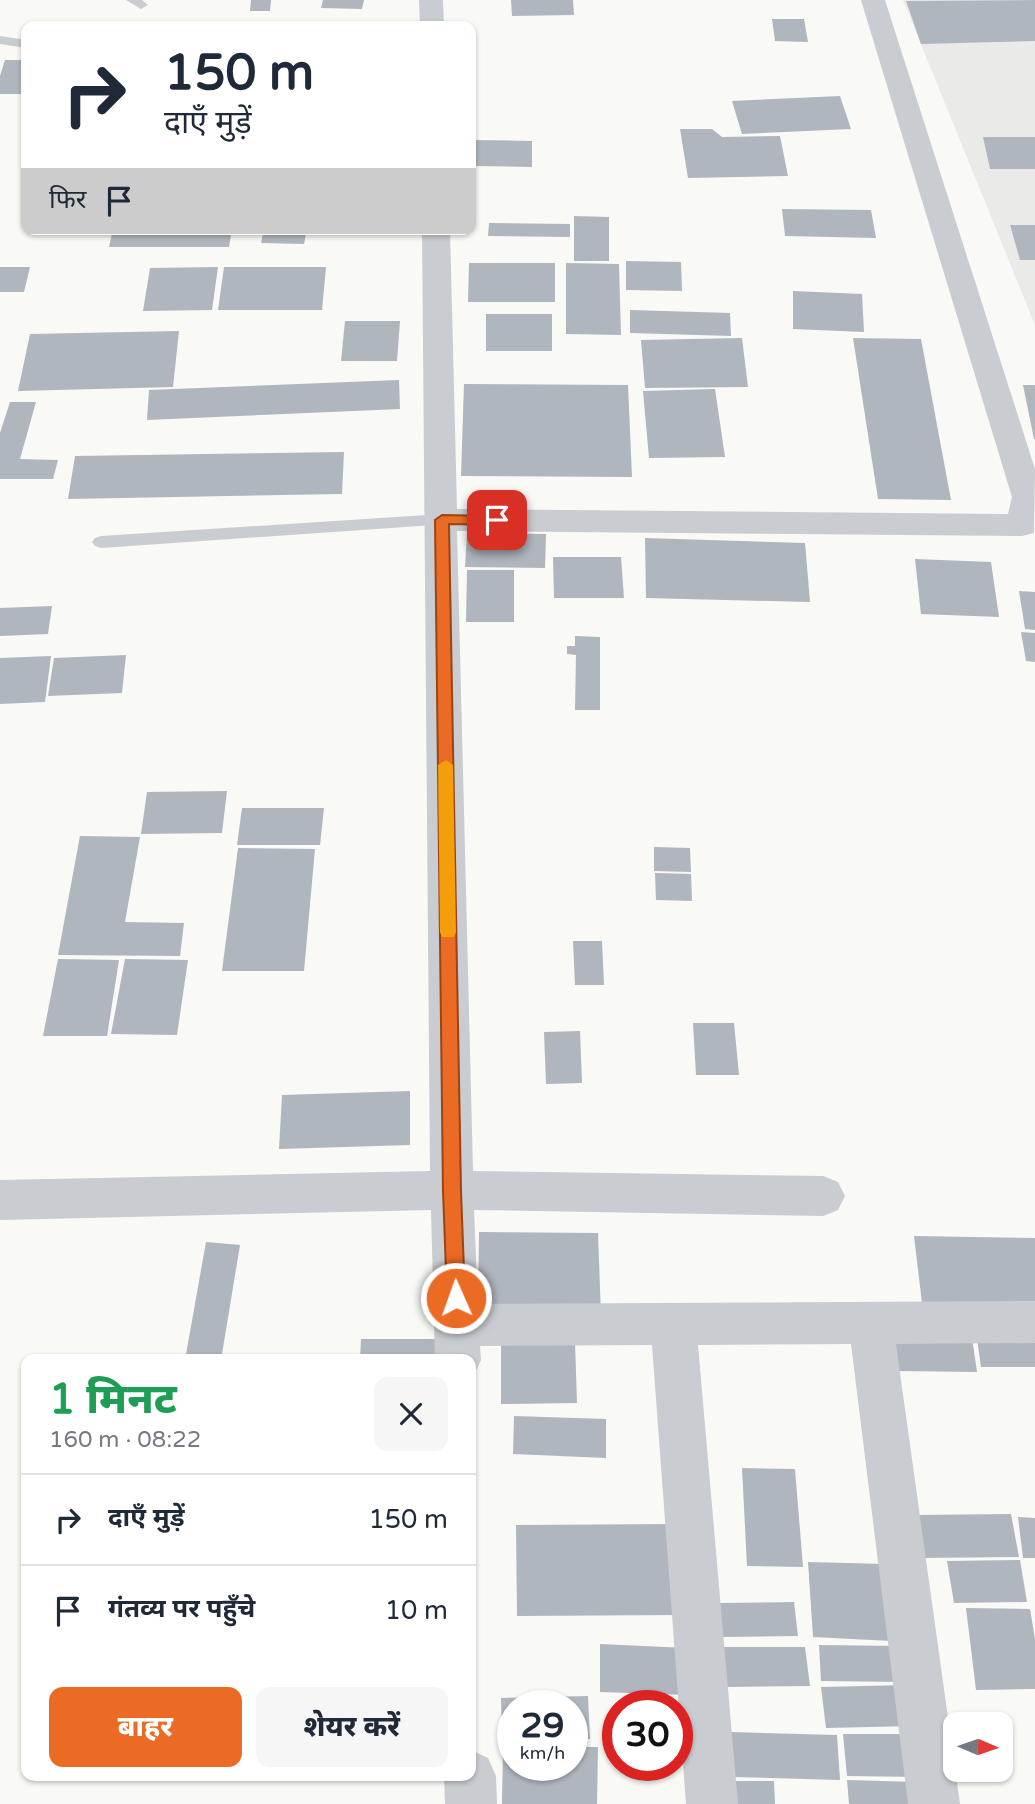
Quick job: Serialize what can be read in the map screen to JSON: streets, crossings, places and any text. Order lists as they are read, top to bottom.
{
  "north": "right",
  "page": {
    "turn": ["150 m", "दाएँ मुड़ें"],
    "then": "फिर",
    "heading": ["1 मिनट", "160 m · 08:22"],
    "list": [
      {
        "name": "दाएँ मुड़ें",
        "value": "150 m"
      },
      {
        "name": "गंतव्य पर पहुँचे",
        "value": "10 m"
      }
    ],
    "buttons": ["बाहर", "शेयर करें"],
    "speed": "29 km/h",
    "limit": "30"
  }
}
